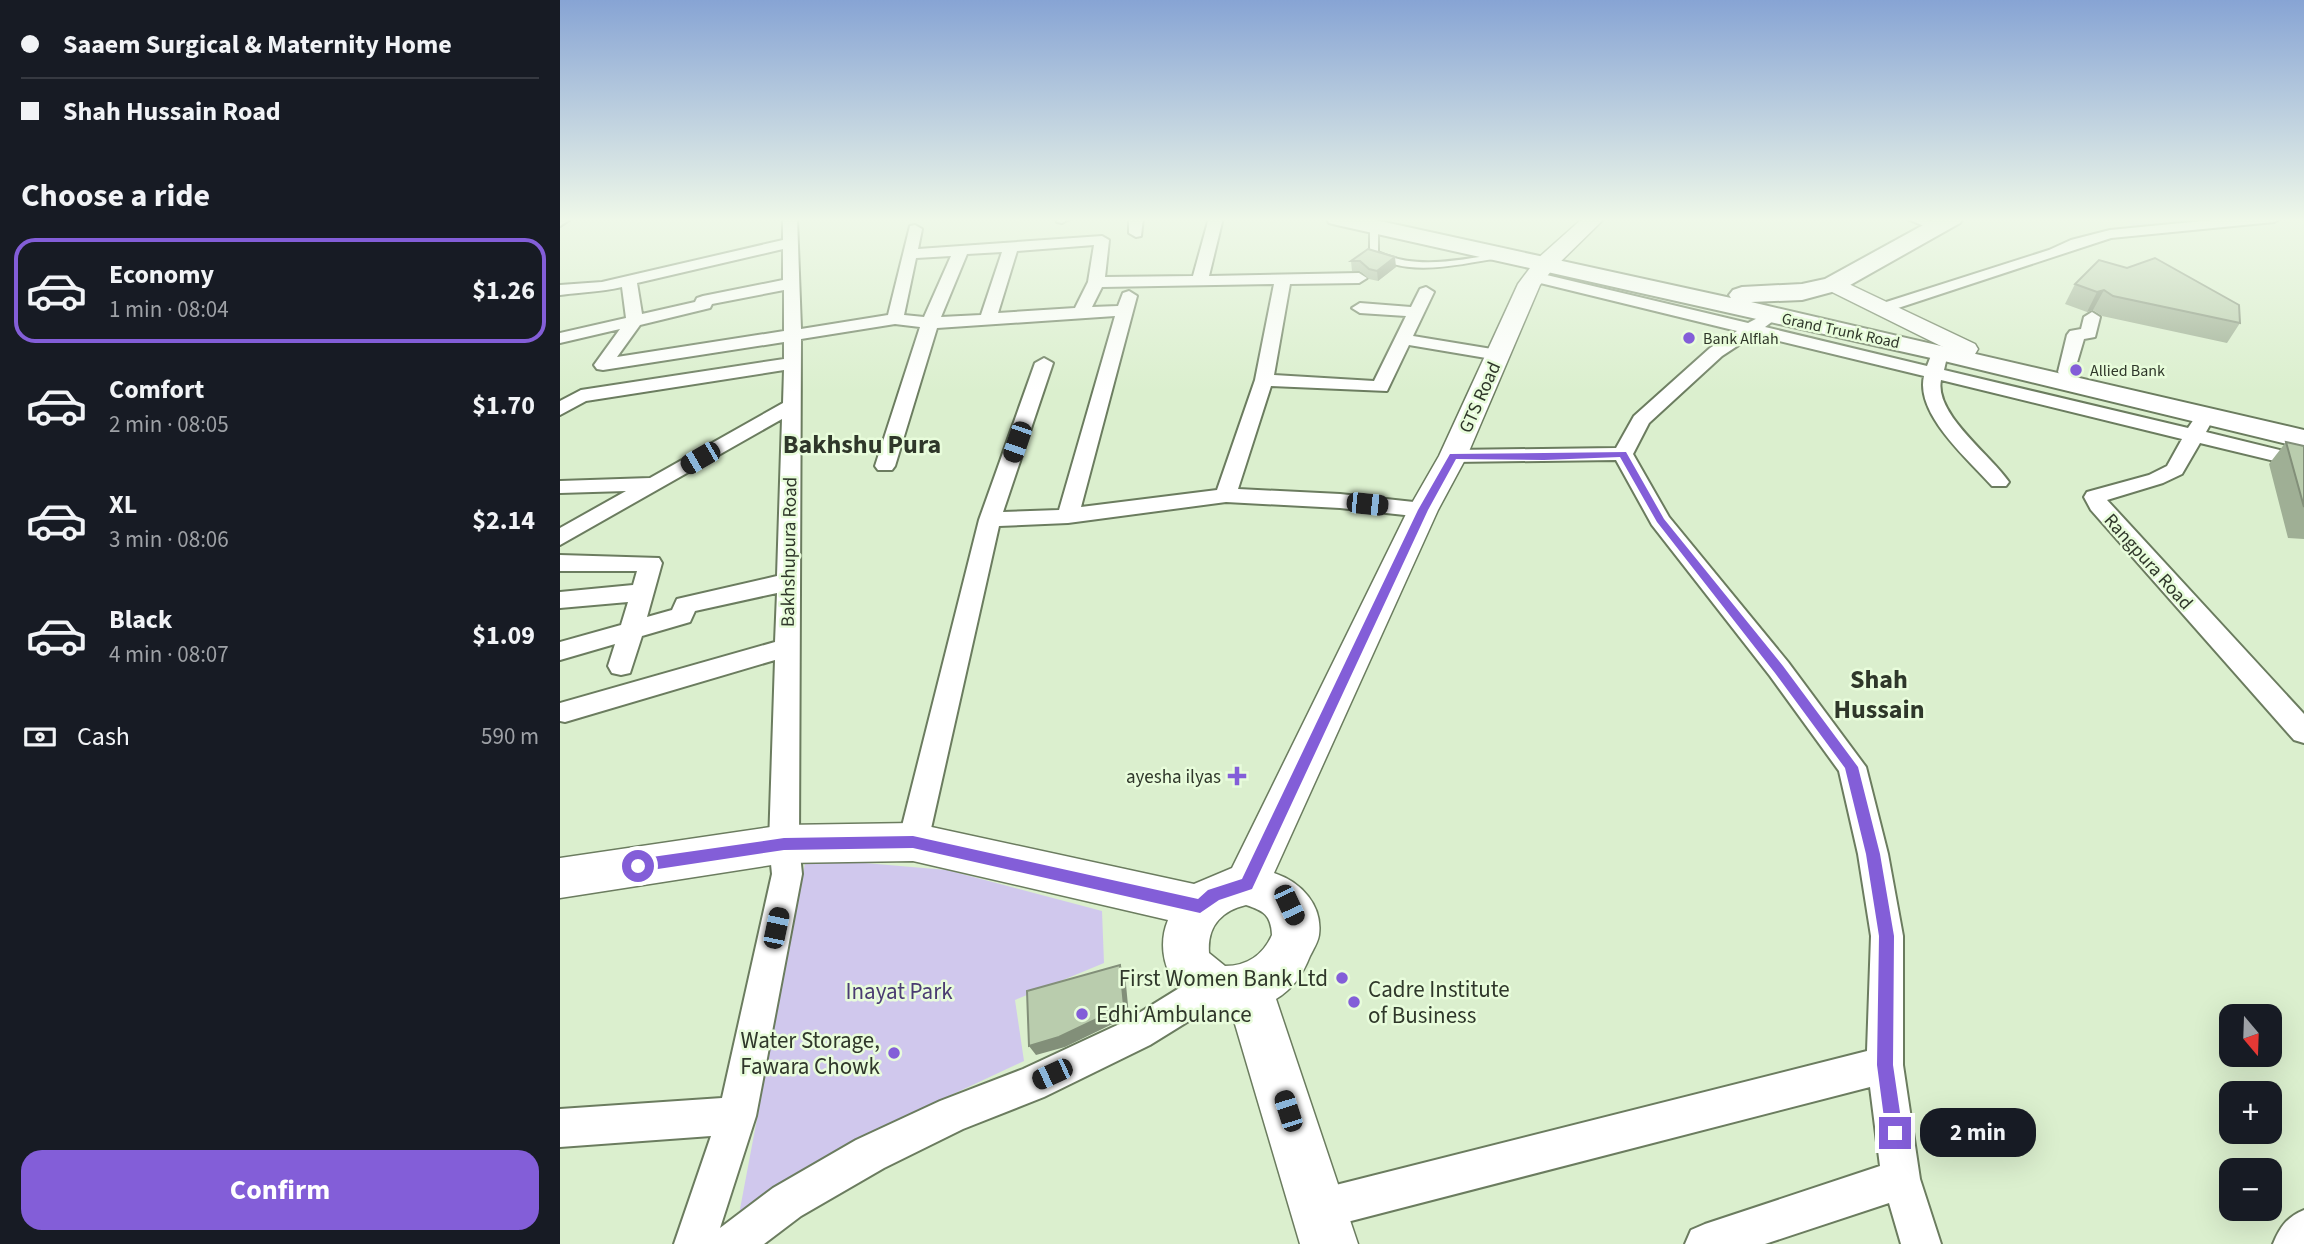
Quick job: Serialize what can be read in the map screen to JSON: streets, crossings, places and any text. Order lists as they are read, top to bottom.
{
  "streets": {
    "main road": ["Grand Trunk Road", "GTS Road"],
    "street": ["Bakhshupura Road", "Rangpura Road"]
  },
  "crossings": [
    ["Grand Trunk Road", "Rangpura Road"]
  ],
  "districts": ["Bakhshu Pura", "Shah Hussain"],
  "parks": ["Inayat Park"],
  "places": {
    "other": [
      "Bank Alflah",
      "Allied Bank",
      "First Women Bank Ltd",
      "Cadre Institute of Business",
      "Edhi Ambulance",
      "Water Storage, Fawara Chowk"
    ],
    "health": ["ayesha ilyas"]
  },
  "north": "bottom",
  "page": {
    "banner": ["Saaem Surgical & Maternity Home", "Shah Hussain Road"],
    "heading": "Choose a ride",
    "list": [
      {
        "name": "Economy",
        "note": "1 min · 08:04",
        "value": "$1.26"
      },
      {
        "name": "Comfort",
        "note": "2 min · 08:05",
        "value": "$1.70"
      },
      {
        "name": "XL",
        "note": "3 min · 08:06",
        "value": "$2.14"
      },
      {
        "name": "Black",
        "note": "4 min · 08:07",
        "value": "$1.09"
      }
    ],
    "pay": ["Cash", "590 m"],
    "map_buttons": ["+", "−"],
    "bubble": "2 min",
    "buttons": "Confirm"
  }
}
